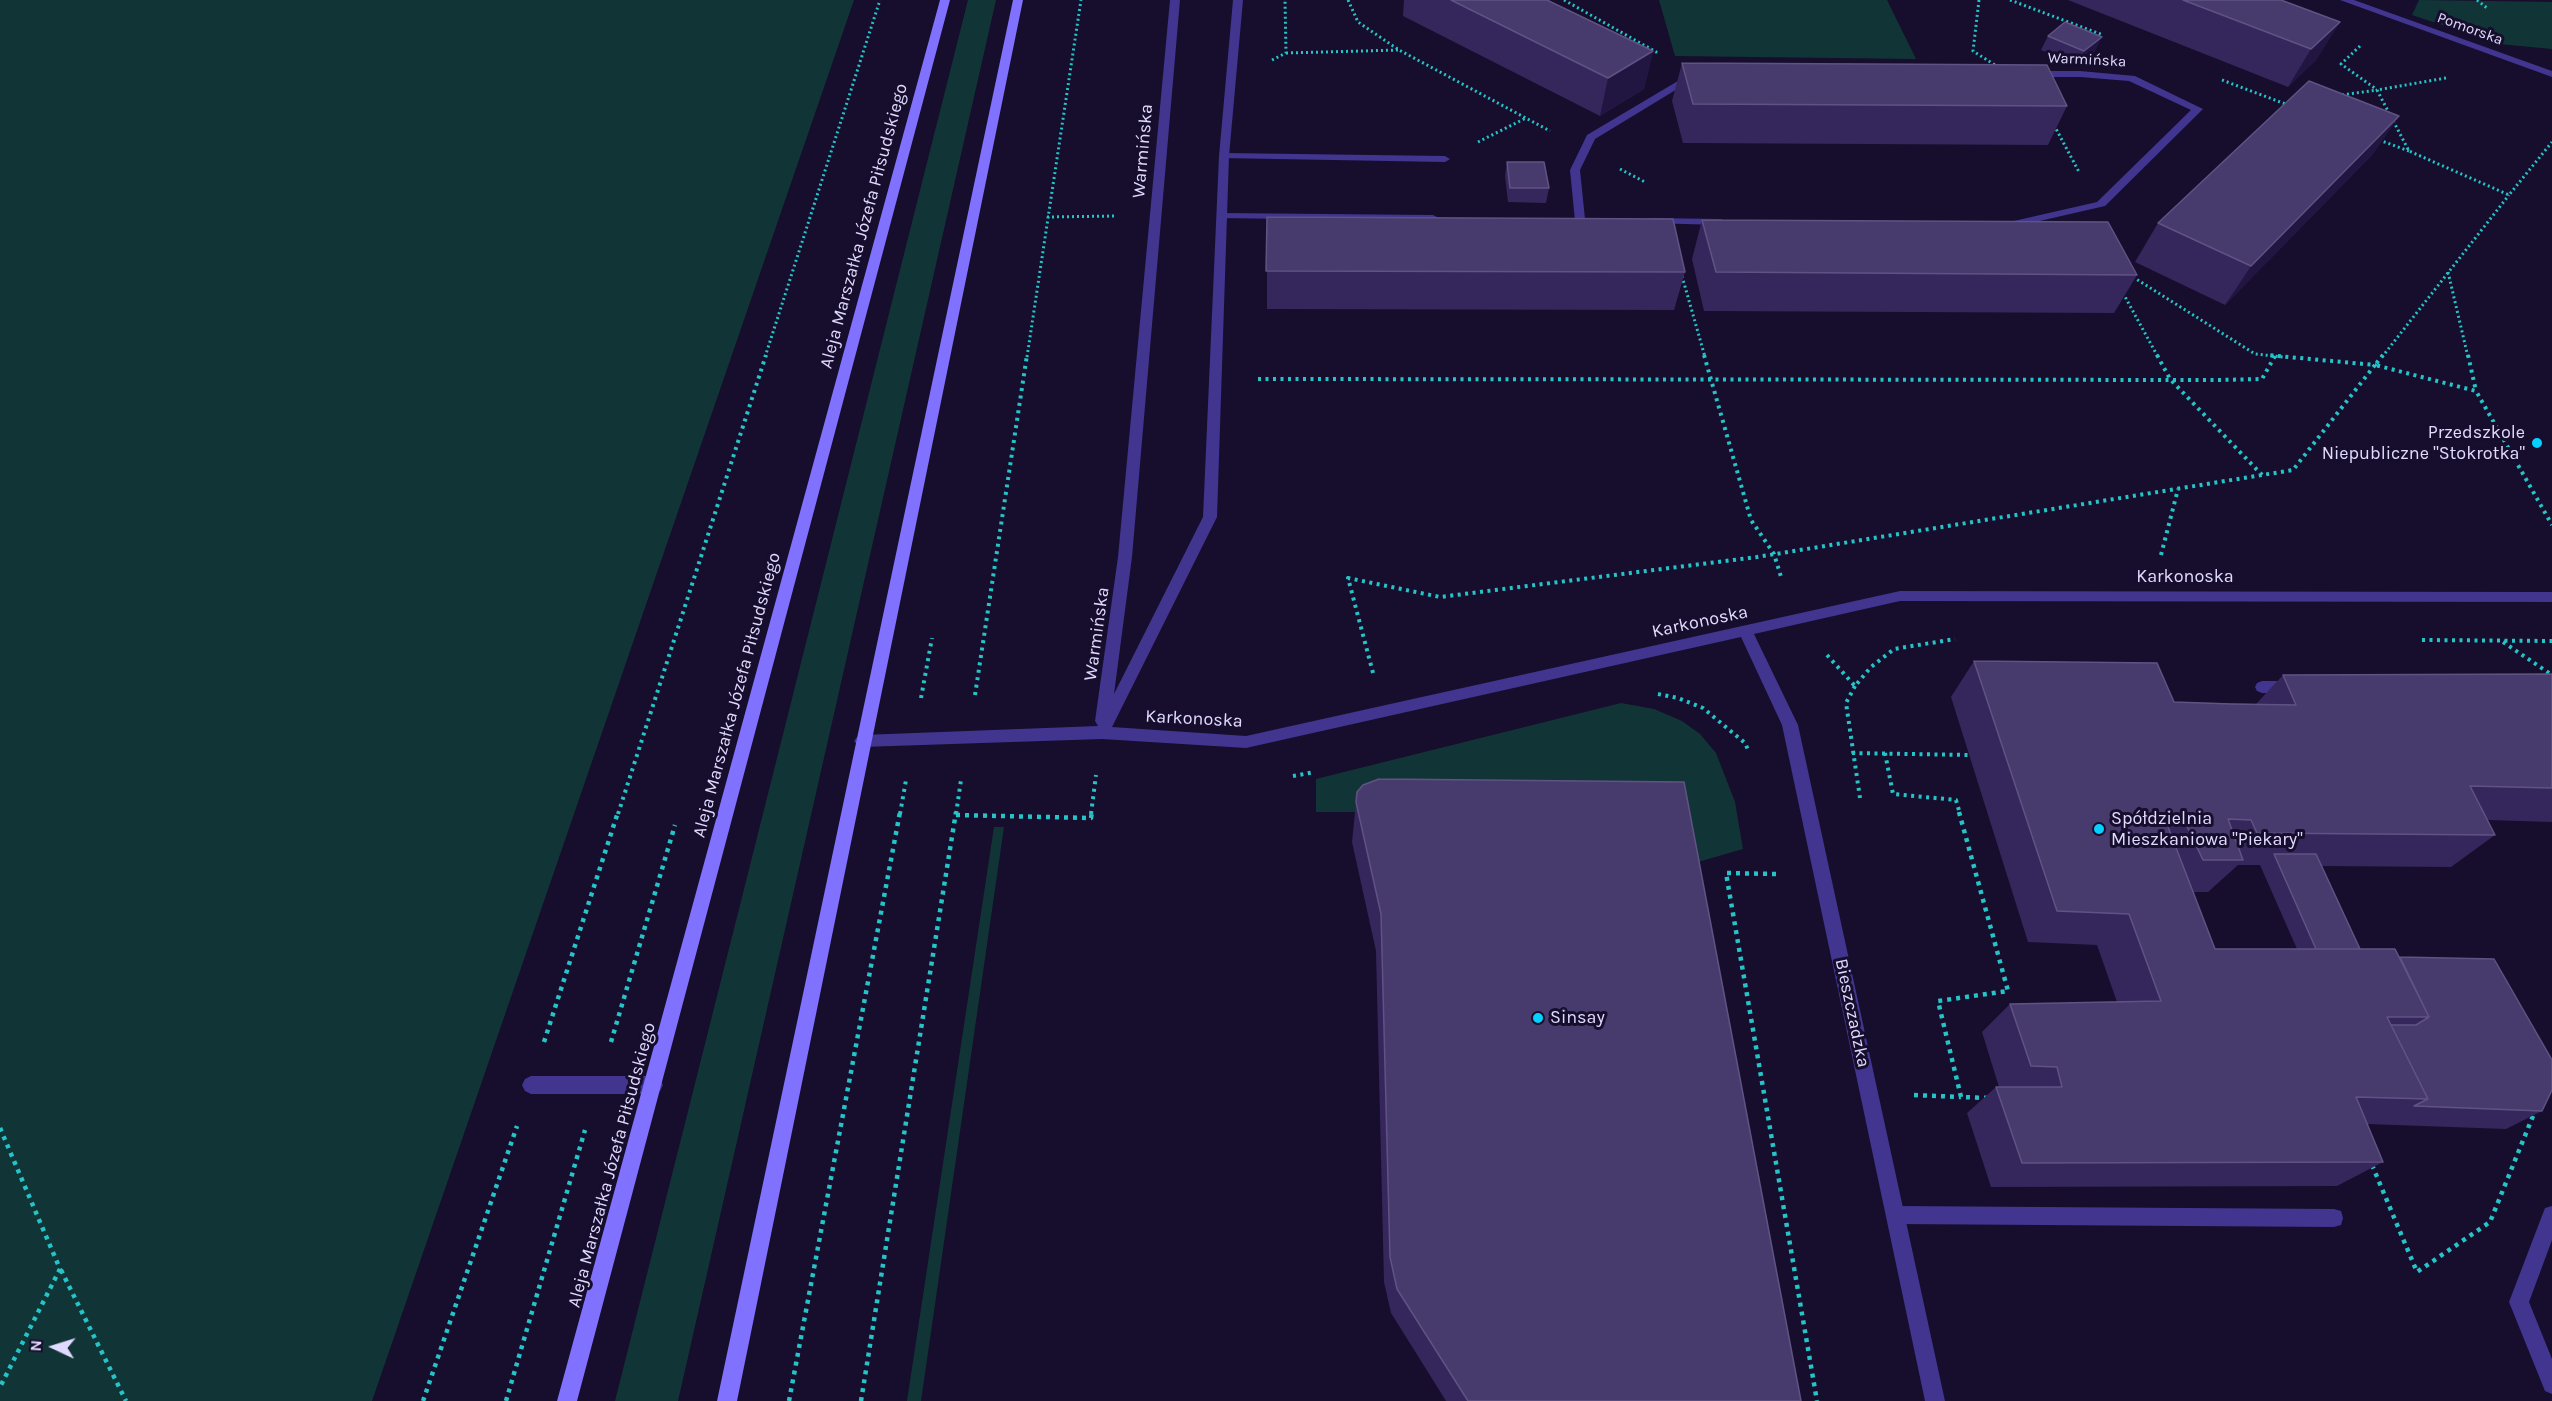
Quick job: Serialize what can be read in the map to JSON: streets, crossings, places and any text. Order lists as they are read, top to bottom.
{
  "streets": {
    "street": [
      "Pomorska",
      "Warmińska",
      "Aleja Marszałka Józefa Piłsudskiego",
      "Karkonoska",
      "Bieszczadzka"
    ]
  },
  "crossings": [
    ["Warmińska", "Karkonoska"],
    ["Karkonoska", "Bieszczadzka"]
  ],
  "places": ["Przedszkole Niepubliczne \"Stokrotka\"", "Spółdzielnia Mieszkaniowa \"Piekary\"", "Sinsay"],
  "north": "left"
}
